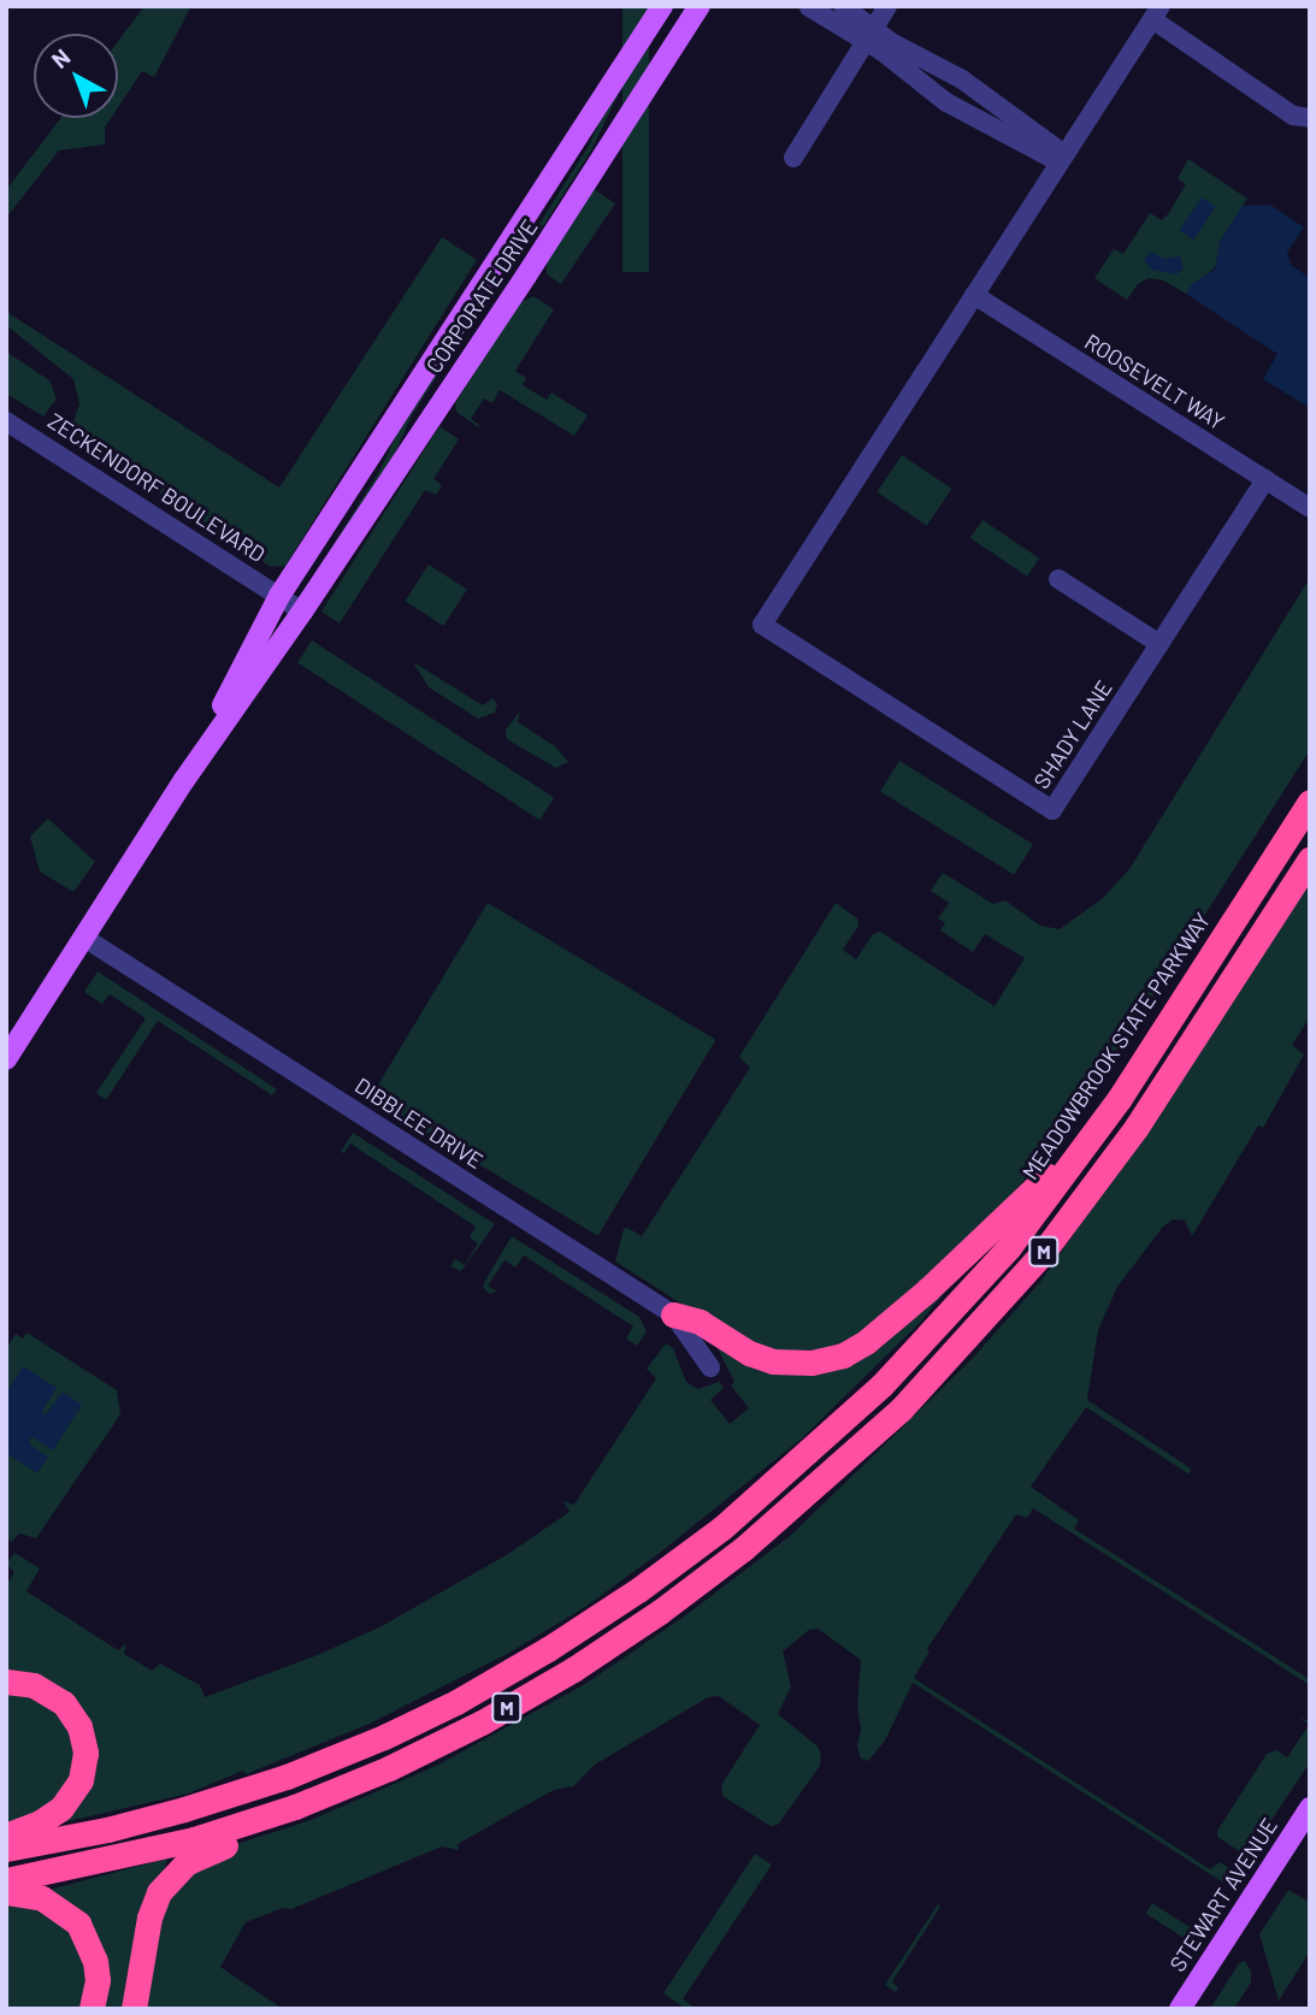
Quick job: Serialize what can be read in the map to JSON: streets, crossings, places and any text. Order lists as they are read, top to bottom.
{
  "streets": {
    "highway": ["MEADOWBROOK STATE PARKWAY", "M"],
    "main road": ["CORPORATE DRIVE", "STEWART AVENUE"],
    "street": [
      "ROOSEVELT WAY",
      "ZECKENDORF BOULEVARD",
      "SHADY LANE",
      "DIBBLEE DRIVE"
    ]
  },
  "crossings": [
    ["CORPORATE DRIVE", "ZECKENDORF BOULEVARD"],
    ["ROOSEVELT WAY", "SHADY LANE"]
  ],
  "north": "top left"
}
